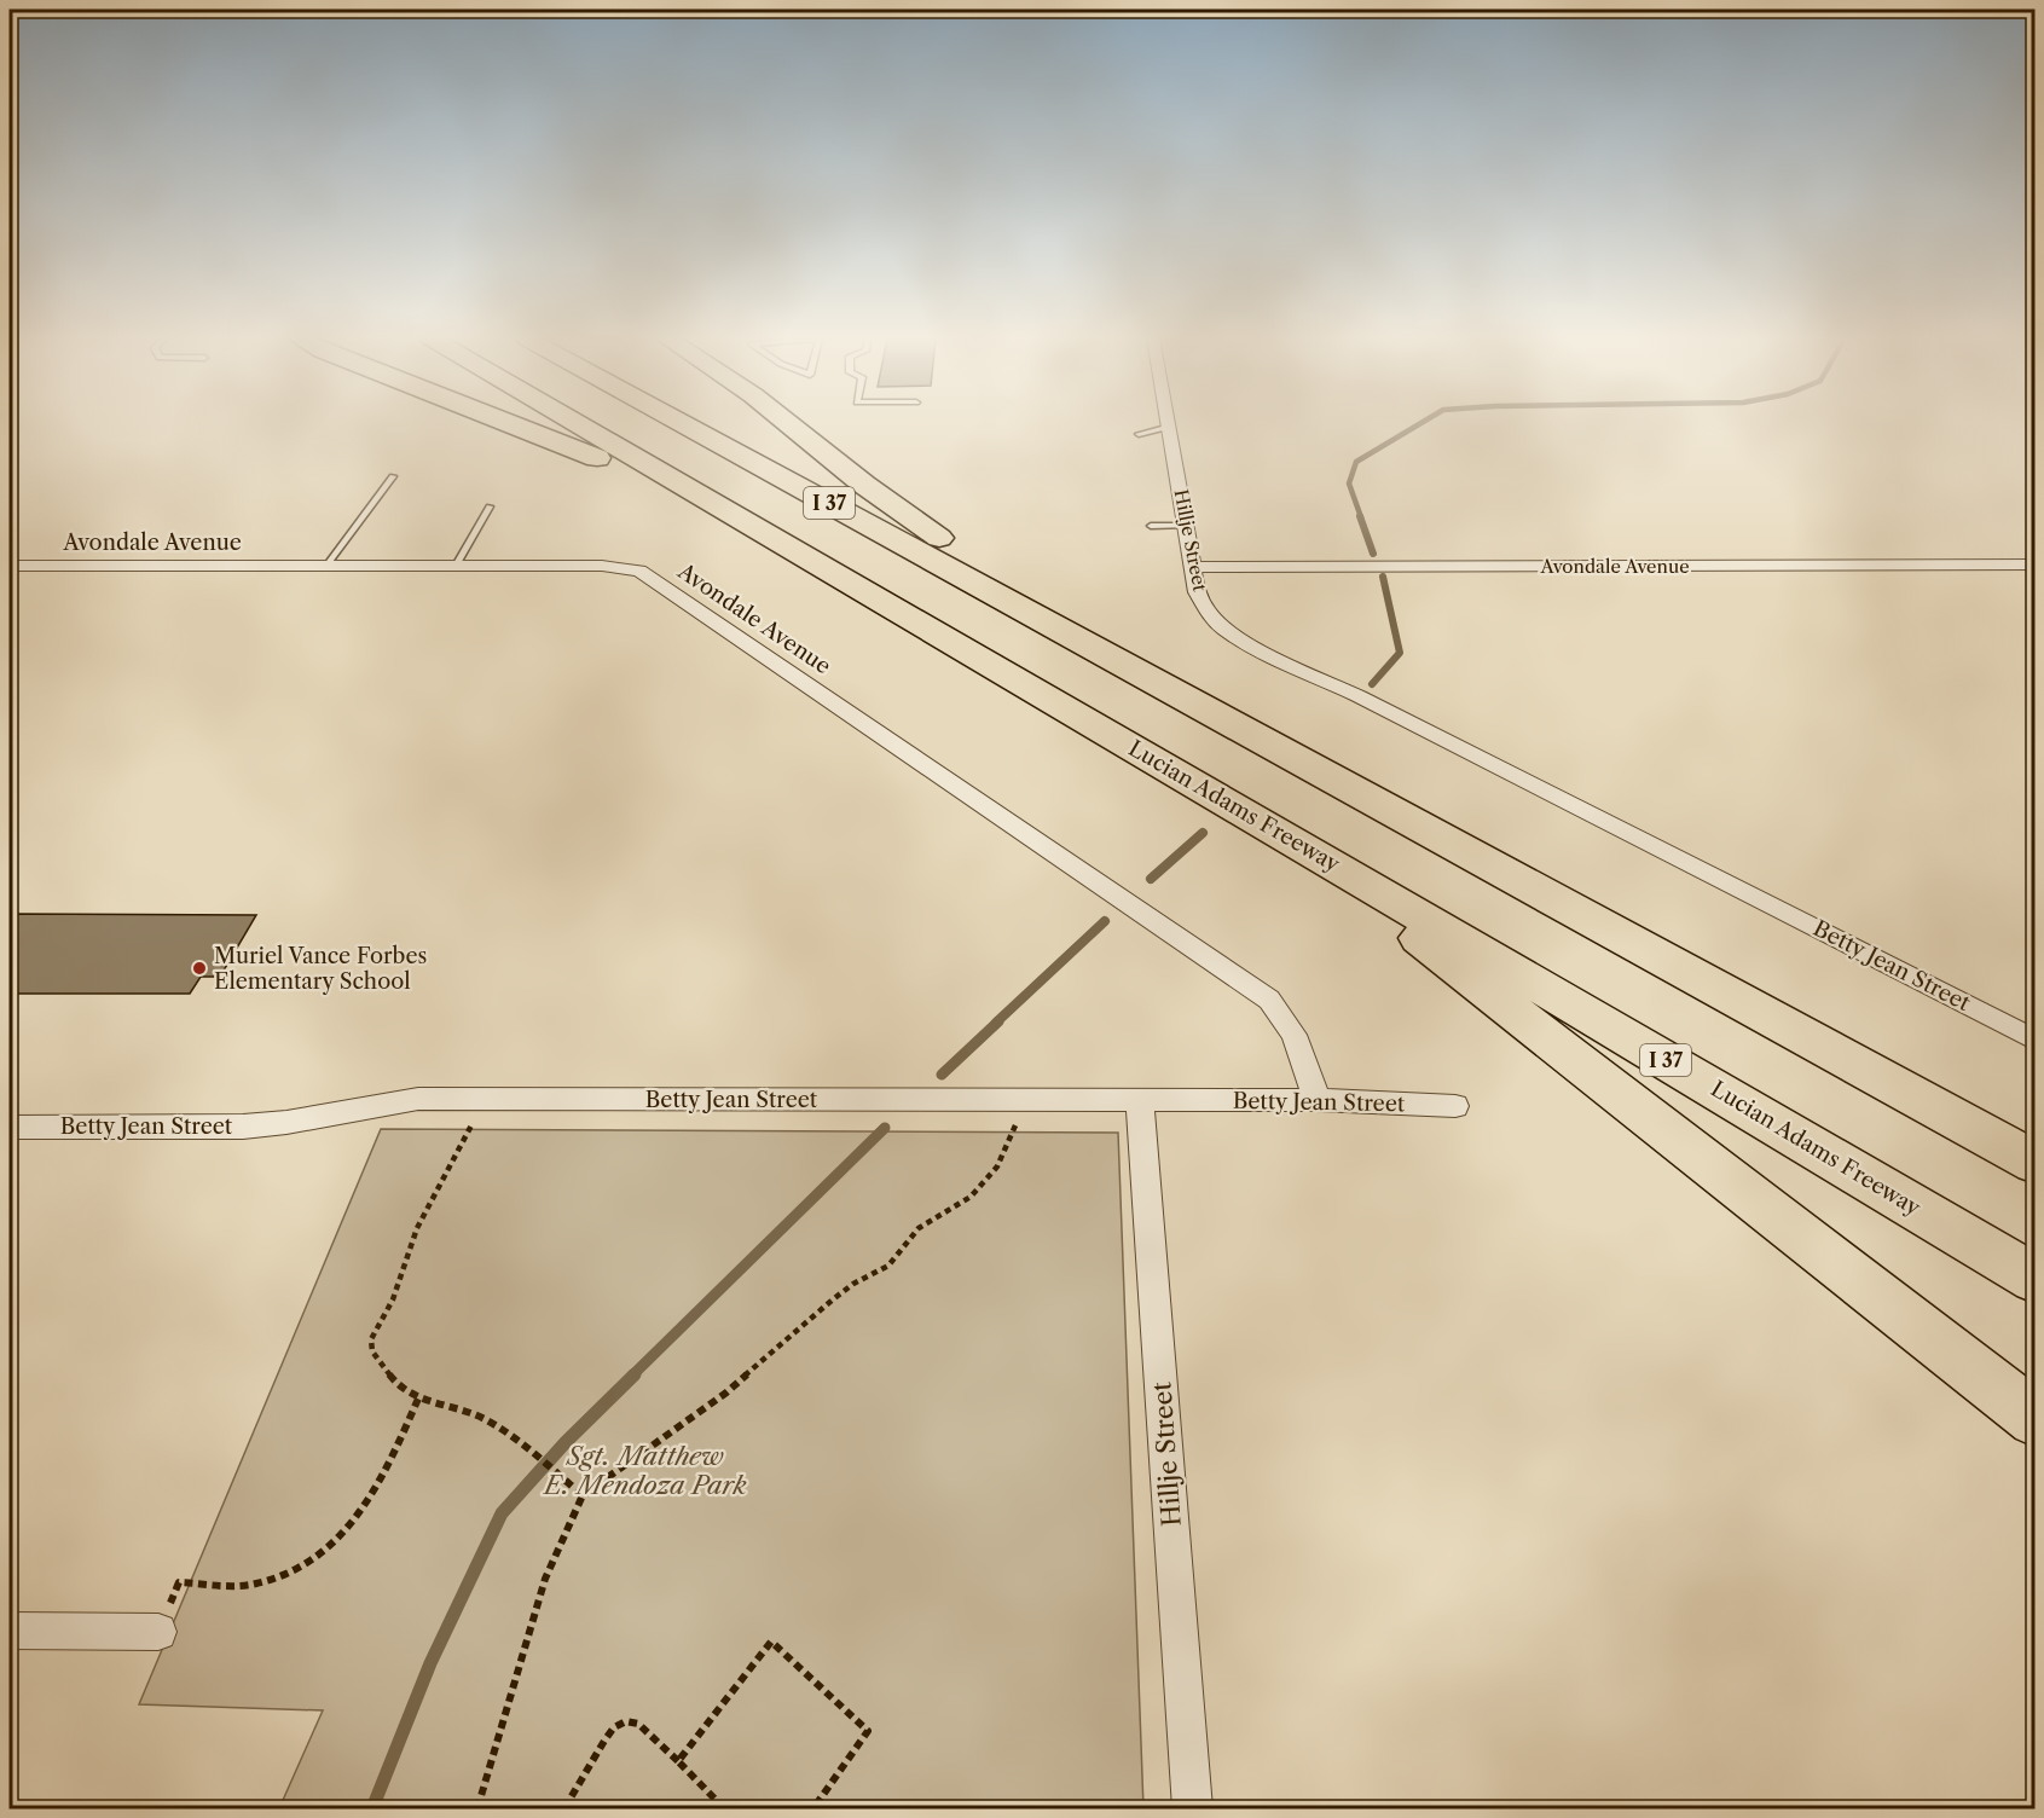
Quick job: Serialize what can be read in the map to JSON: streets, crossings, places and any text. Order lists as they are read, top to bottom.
{
  "streets": {
    "highway": ["I 37", "Lucian Adams Freeway"],
    "street": ["Hillje Street", "Avondale Avenue", "Betty Jean Street"]
  },
  "crossings": [
    ["Hillje Street", "Avondale Avenue"],
    ["Hillje Street", "Betty Jean Street"],
    ["Avondale Avenue", "Betty Jean Street"]
  ],
  "parks": ["Sgt. Matthew E. Mendoza Park"],
  "places": ["Muriel Vance Forbes Elementary School"]
}
